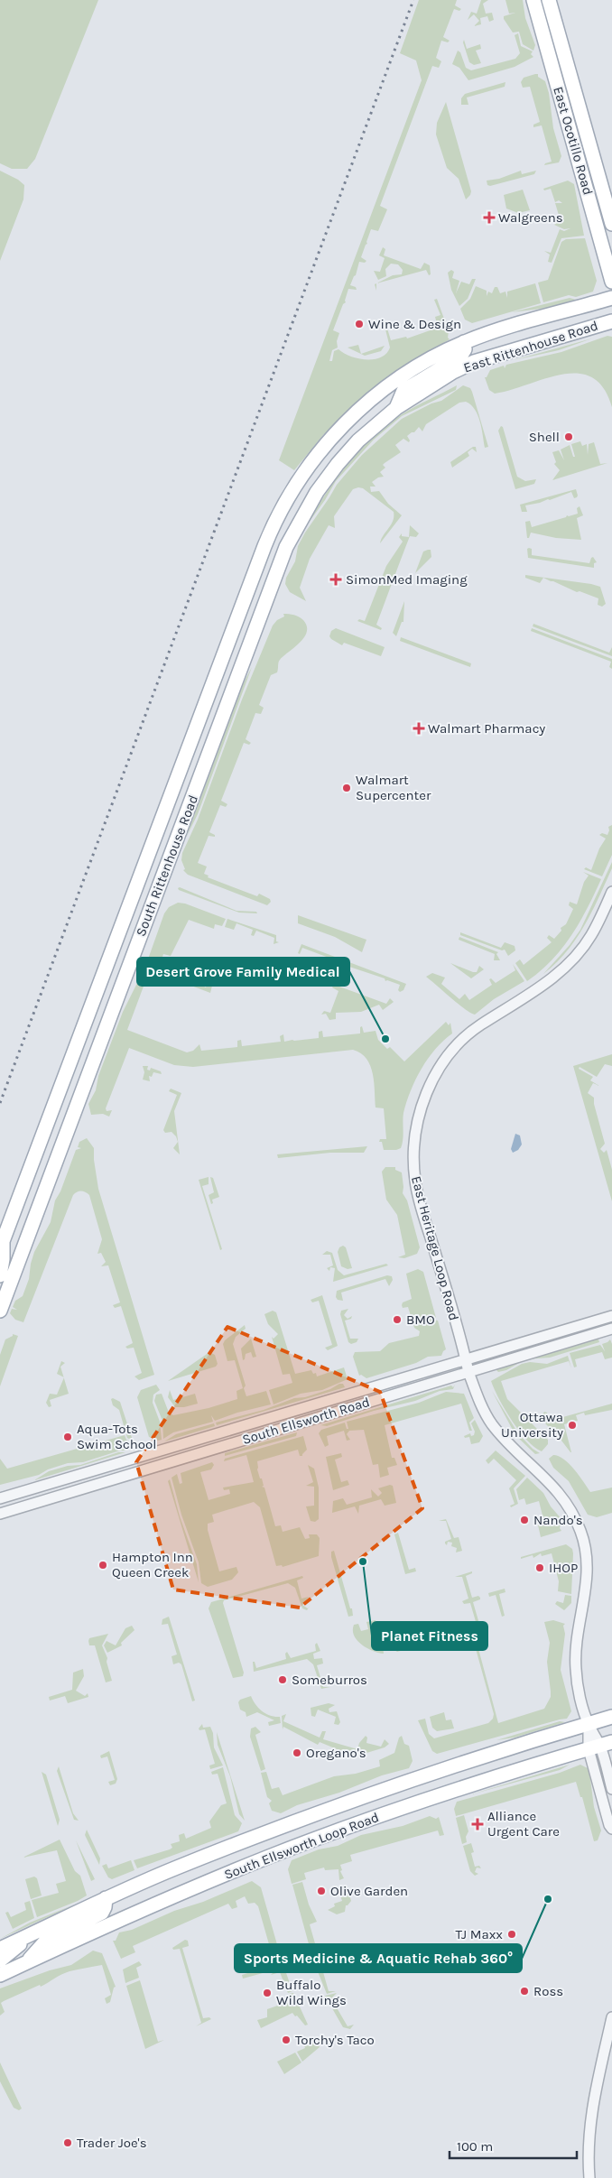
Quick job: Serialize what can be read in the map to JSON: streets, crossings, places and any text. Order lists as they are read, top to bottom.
{
  "streets": {
    "main road": [
      "East Ocotillo Road",
      "East Rittenhouse Road",
      "South Rittenhouse Road",
      "South Ellsworth Loop Road"
    ],
    "street": ["East Heritage Loop Road", "South Ellsworth Road"]
  },
  "crossings": [
    ["East Rittenhouse Road", "South Rittenhouse Road"],
    ["East Heritage Loop Road", "South Ellsworth Road"],
    ["East Heritage Loop Road", "South Ellsworth Loop Road"]
  ],
  "places": {
    "health": [
      "Walgreens",
      "SimonMed Imaging",
      "Walmart Pharmacy",
      "Alliance Urgent Care"
    ],
    "other": [
      "Wine & Design",
      "Shell",
      "Walmart Supercenter",
      "Desert Grove Family Medical",
      "BMO",
      "Ottawa University",
      "Aqua-Tots Swim School",
      "Nando's",
      "Planet Fitness",
      "Hampton Inn Queen Creek",
      "IHOP",
      "Someburros",
      "Oregano's",
      "Olive Garden",
      "Sports Medicine & Aquatic Rehab 360°",
      "TJ Maxx",
      "Ross",
      "Buffalo Wild Wings",
      "Torchy's Taco",
      "Trader Joe's"
    ]
  },
  "scale_bar": "100 m"
}
